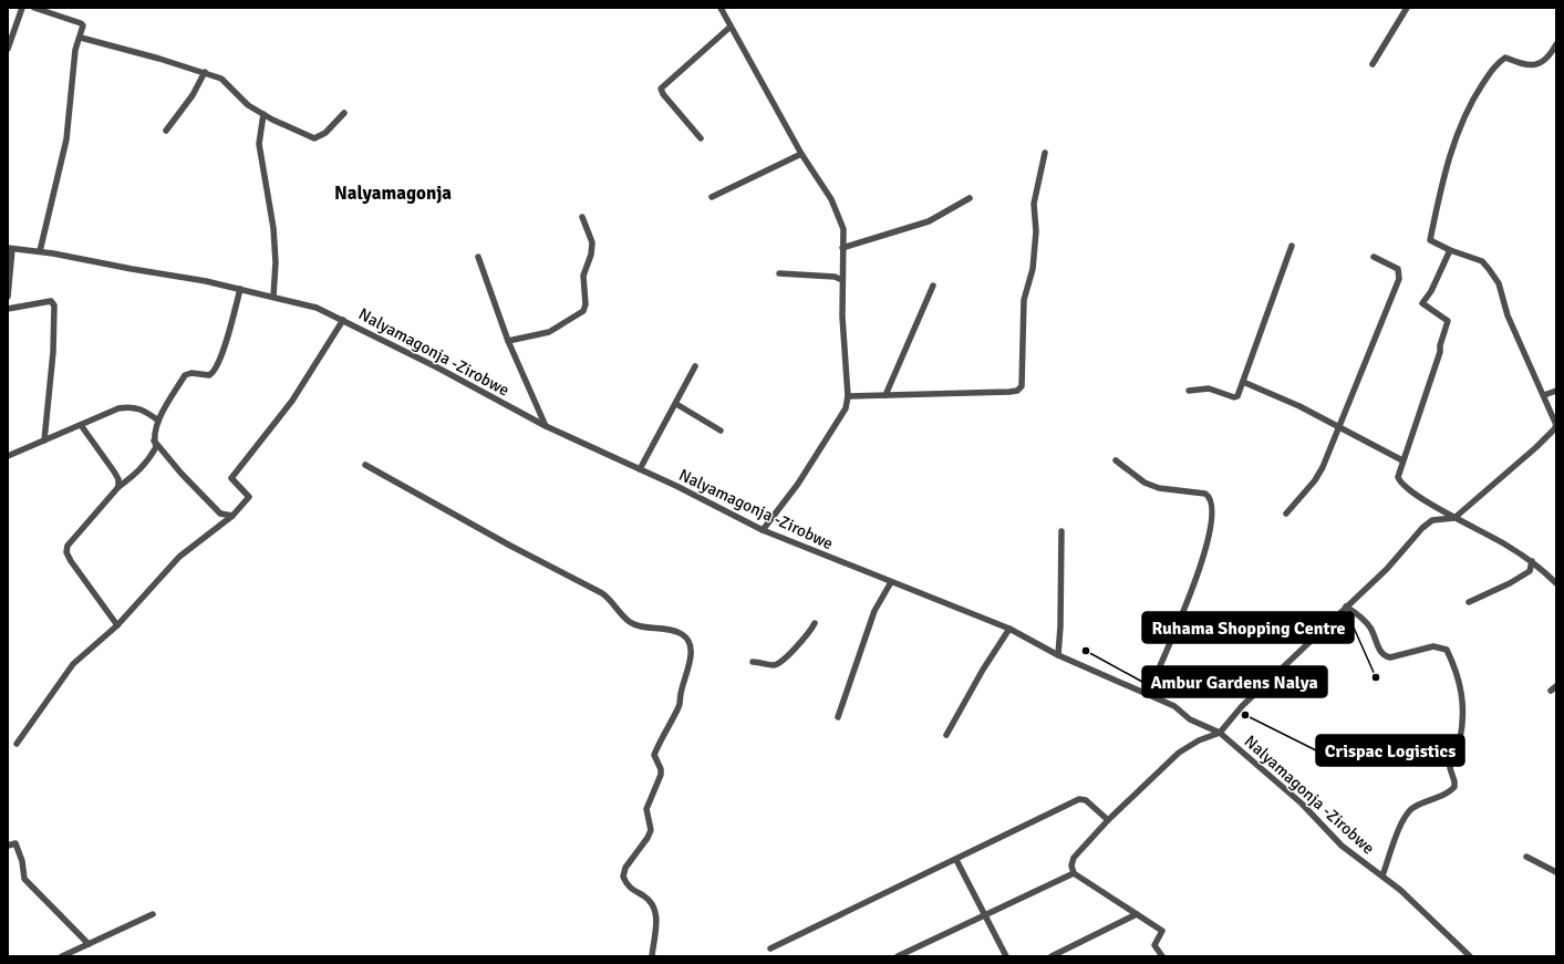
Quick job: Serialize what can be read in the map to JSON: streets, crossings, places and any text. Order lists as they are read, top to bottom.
{
  "streets": {
    "street": ["Nalyamagonja -Zirobwe"]
  },
  "districts": ["Nalyamagonja"],
  "places": ["Ambur Gardens Nalya", "Ruhama Shopping Centre", "Crispac Logistics"]
}
